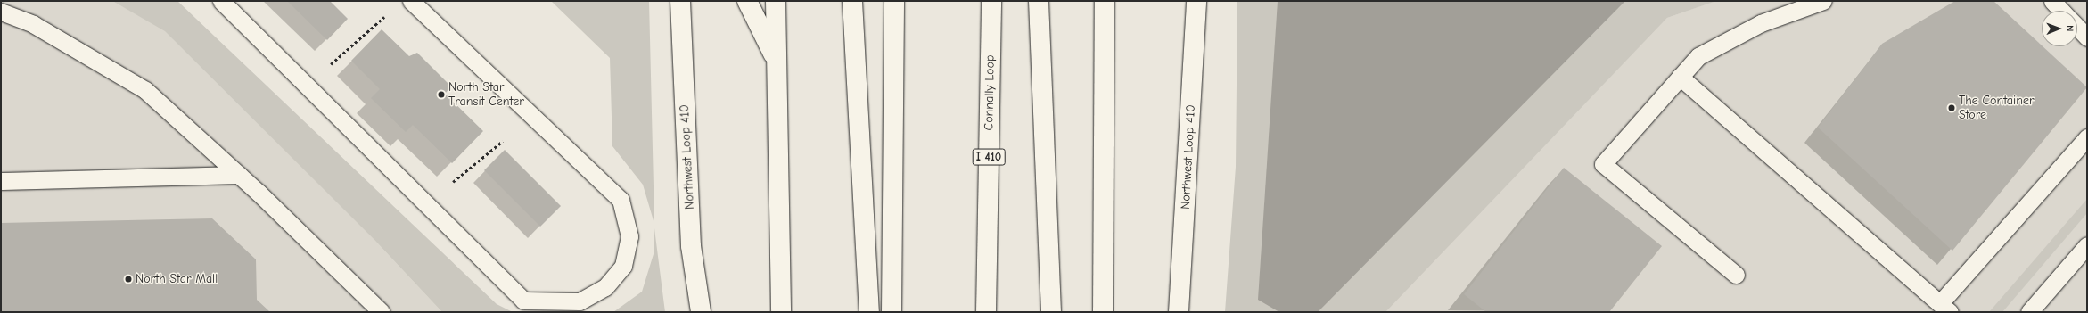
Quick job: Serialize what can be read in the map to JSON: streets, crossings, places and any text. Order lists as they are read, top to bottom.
{
  "streets": {
    "main road": ["Connally Loop", "Northwest Loop 410", "I 410"]
  },
  "places": ["North Star Transit Center", "The Container Store", "North Star Mall"],
  "north": "right"
}
